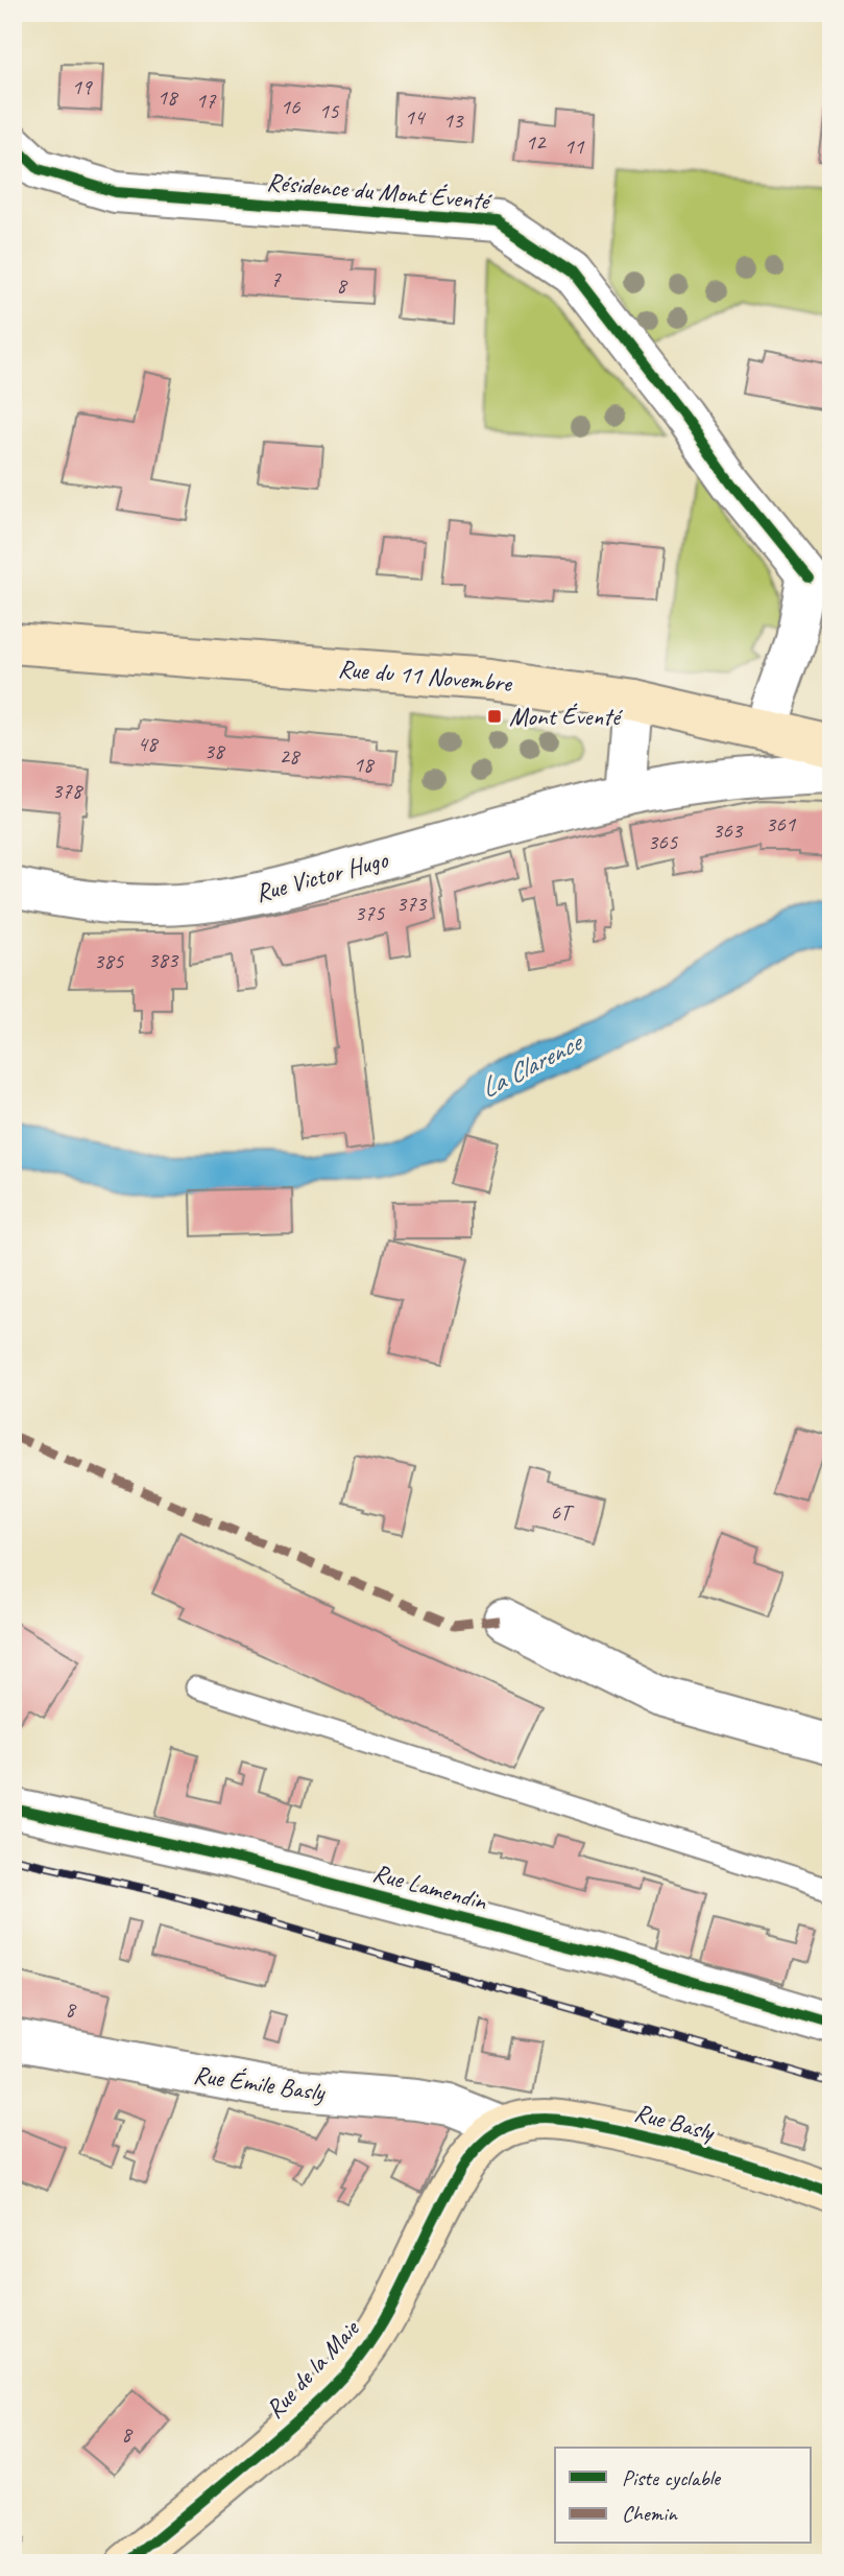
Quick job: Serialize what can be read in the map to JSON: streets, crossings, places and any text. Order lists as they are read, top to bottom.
{
  "streets": {
    "street": [
      "Résidence du Mont Éventé",
      "Rue du 11 Novembre",
      "Rue Victor Hugo",
      "Rue Lamendin",
      "Rue Émile Basly",
      "Rue Basly",
      "Rue de la Maie"
    ]
  },
  "crossings": [
    ["Résidence du Mont Éventé", "Rue du 11 Novembre"],
    ["Rue Émile Basly", "Rue Basly"],
    ["Rue Émile Basly", "Rue de la Maie"],
    ["Rue Basly", "Rue de la Maie"]
  ],
  "water": ["La Clarence"],
  "places": {
    "transit": ["Mont Éventé"]
  },
  "house_numbers": [
    "19",
    "18",
    "17",
    "16",
    "15",
    "14",
    "13",
    "12",
    "11",
    "7",
    "8",
    "48",
    "38",
    "28",
    "18",
    "378",
    "361",
    "363",
    "365",
    "373",
    "375",
    "383",
    "385",
    "6T",
    "8",
    "8"
  ],
  "legend": ["Piste cyclable", "Chemin"]
}
